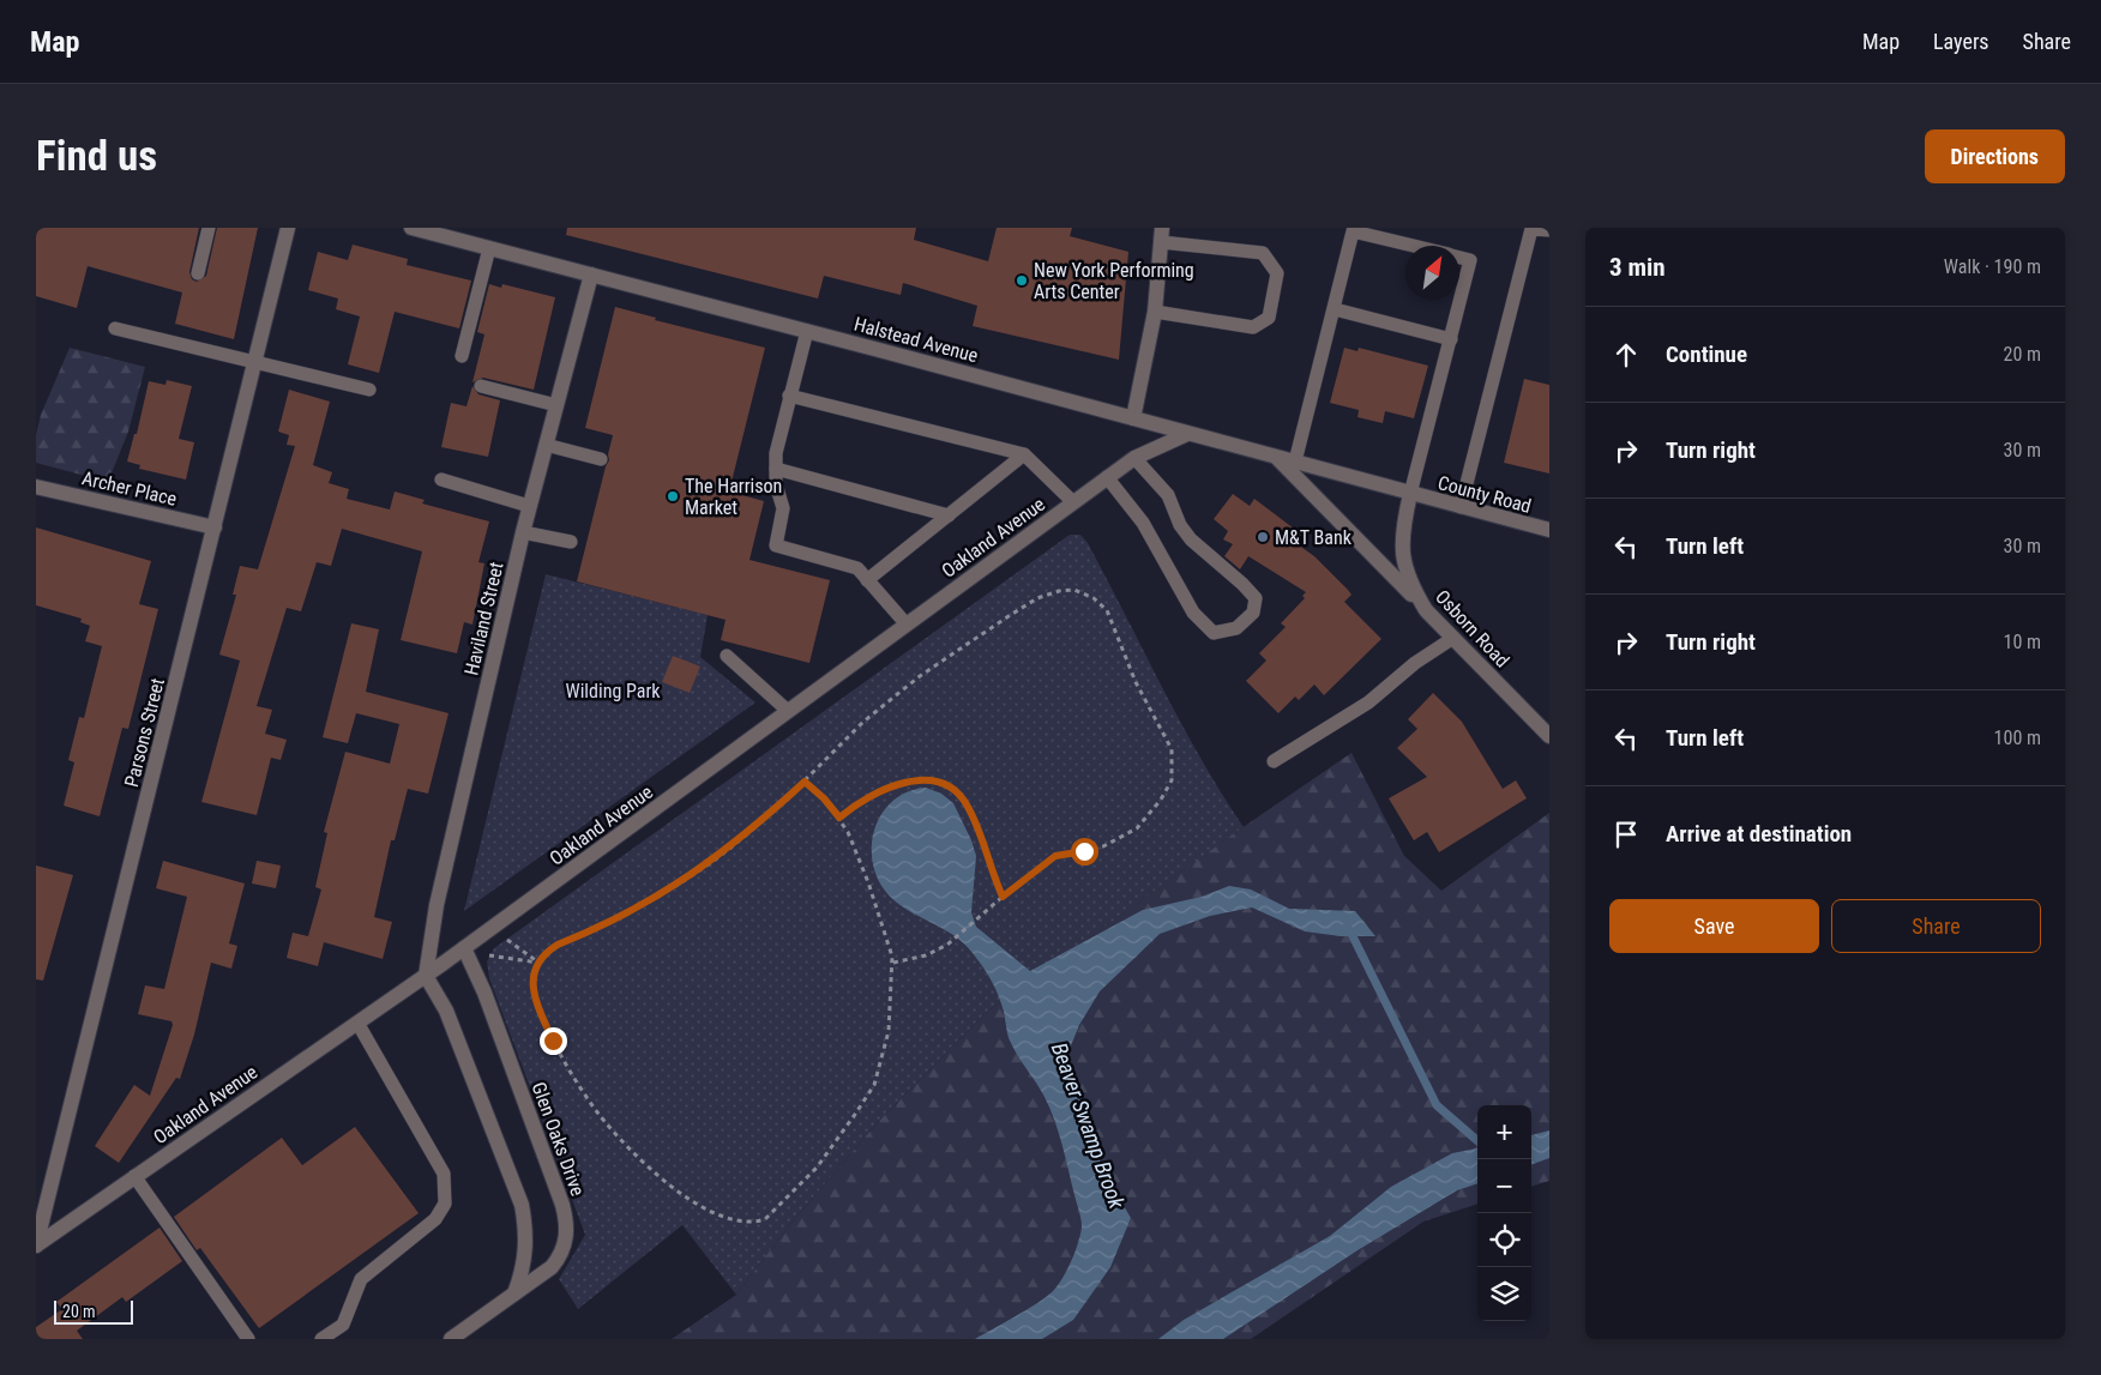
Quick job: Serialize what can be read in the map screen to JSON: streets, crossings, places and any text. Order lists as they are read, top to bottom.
{
  "streets": {
    "street": [
      "Halstead Avenue",
      "Archer Place",
      "County Road",
      "Oakland Avenue",
      "Haviland Street",
      "Osborn Road",
      "Parsons Street",
      "Glen Oaks Drive"
    ]
  },
  "crossings": [
    ["Halstead Avenue", "County Road"],
    ["Halstead Avenue", "Oakland Avenue"],
    ["Halstead Avenue", "Haviland Street"],
    ["Halstead Avenue", "Osborn Road"],
    ["Archer Place", "Parsons Street"],
    ["County Road", "Osborn Road"],
    ["Oakland Avenue", "Haviland Street"],
    ["Oakland Avenue", "Parsons Street"],
    ["Oakland Avenue", "Glen Oaks Drive"]
  ],
  "water": ["Beaver Swamp Brook"],
  "parks": ["Wilding Park"],
  "places": ["New York Performing Arts Center", "The Harrison Market", "M&T Bank"],
  "scale_bar": "20 m",
  "north": "top right",
  "page": {
    "header": "Map",
    "nav": ["Map", "Layers", "Share"],
    "buttons": [
      "Directions",
      ["Save", "Share"]
    ],
    "title": "Find us",
    "heading": ["3 min", "Walk · 190 m"],
    "list": [
      ["Continue", "20 m"],
      ["Turn right", "30 m"],
      ["Turn left", "30 m"],
      ["Turn right", "10 m"],
      ["Turn left", "100 m"],
      "Arrive at destination"
    ],
    "map_buttons": ["+", "−"],
    "scale": "20 m"
  }
}
